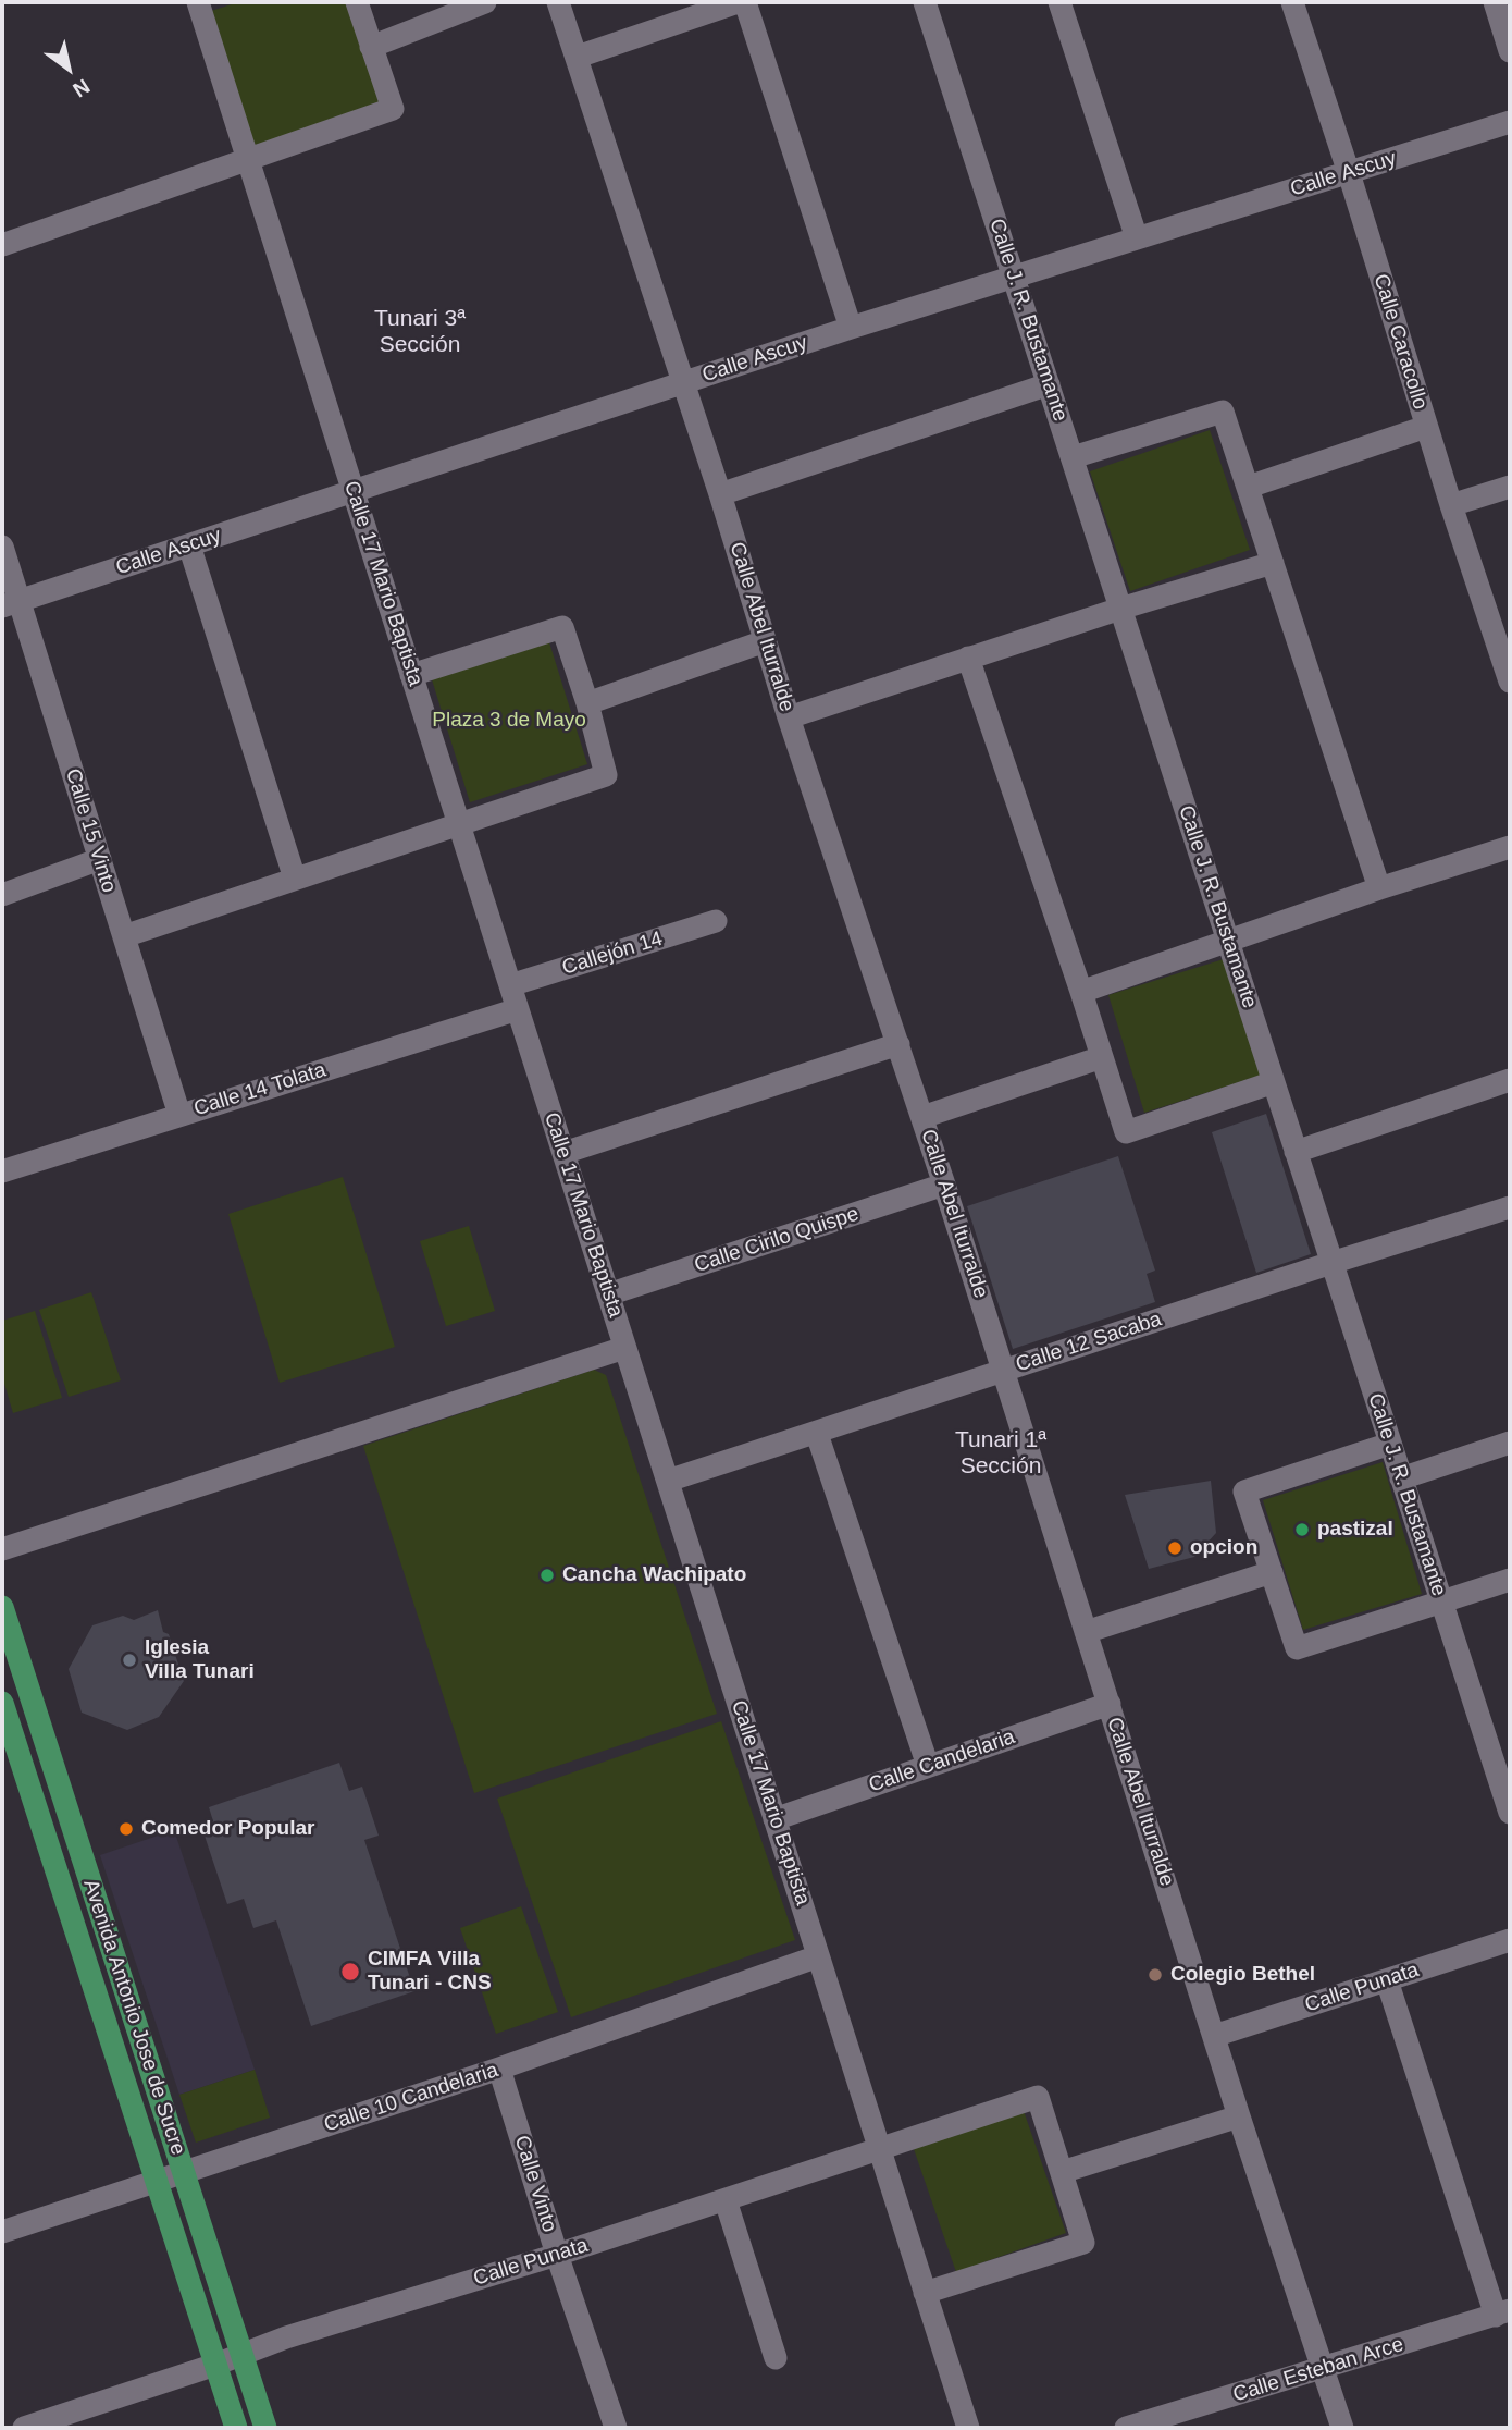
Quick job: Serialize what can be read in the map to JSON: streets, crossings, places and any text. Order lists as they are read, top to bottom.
{
  "streets": {
    "main road": ["Avenida Antonio Jose de Sucre"],
    "street": [
      "Calle Ascuy",
      "Calle J. R. Bustamante",
      "Calle Caracollo",
      "Calle 17 Mario Baptista",
      "Calle Abel Iturralde",
      "Calle 15 Vinto",
      "Callejón 14",
      "Calle 14 Tolata",
      "Calle Cirilo Quispe",
      "Calle 12 Sacaba",
      "Calle Candelaria",
      "Calle Punata",
      "Calle 10 Candelaria",
      "Calle Vinto",
      "Calle Esteban Arce"
    ]
  },
  "crossings": [
    ["Calle Ascuy", "Calle J. R. Bustamante"],
    ["Calle Ascuy", "Calle Caracollo"],
    ["Calle Ascuy", "Calle 17 Mario Baptista"],
    ["Calle Ascuy", "Calle Abel Iturralde"],
    ["Calle Ascuy", "Calle 15 Vinto"],
    ["Calle J. R. Bustamante", "Calle 12 Sacaba"],
    ["Calle 17 Mario Baptista", "Callejón 14"],
    ["Calle 17 Mario Baptista", "Calle 14 Tolata"],
    ["Calle 17 Mario Baptista", "Calle Cirilo Quispe"],
    ["Calle 17 Mario Baptista", "Calle 12 Sacaba"],
    ["Calle 17 Mario Baptista", "Calle Candelaria"],
    ["Calle 17 Mario Baptista", "Calle Punata"],
    ["Calle 17 Mario Baptista", "Calle 10 Candelaria"],
    ["Calle Abel Iturralde", "Calle Cirilo Quispe"],
    ["Calle Abel Iturralde", "Calle 12 Sacaba"],
    ["Calle Abel Iturralde", "Calle Candelaria"],
    ["Calle Abel Iturralde", "Calle Punata"],
    ["Calle Abel Iturralde", "Calle Esteban Arce"],
    ["Calle 15 Vinto", "Calle 14 Tolata"],
    ["Calle Punata", "Avenida Antonio Jose de Sucre"],
    ["Calle Punata", "Calle Vinto"],
    ["Avenida Antonio Jose de Sucre", "Calle 10 Candelaria"],
    ["Calle 10 Candelaria", "Calle Vinto"]
  ],
  "districts": ["Tunari 3ª Sección", "Tunari 1ª Sección"],
  "parks": ["Plaza 3 de Mayo"],
  "places": [
    "pastizal",
    "opcion",
    "Cancha Wachipato",
    "Iglesia Villa Tunari",
    "Comedor Popular",
    "CIMFA Villa Tunari - CNS",
    "Colegio Bethel"
  ],
  "north": "bottom right"
}
